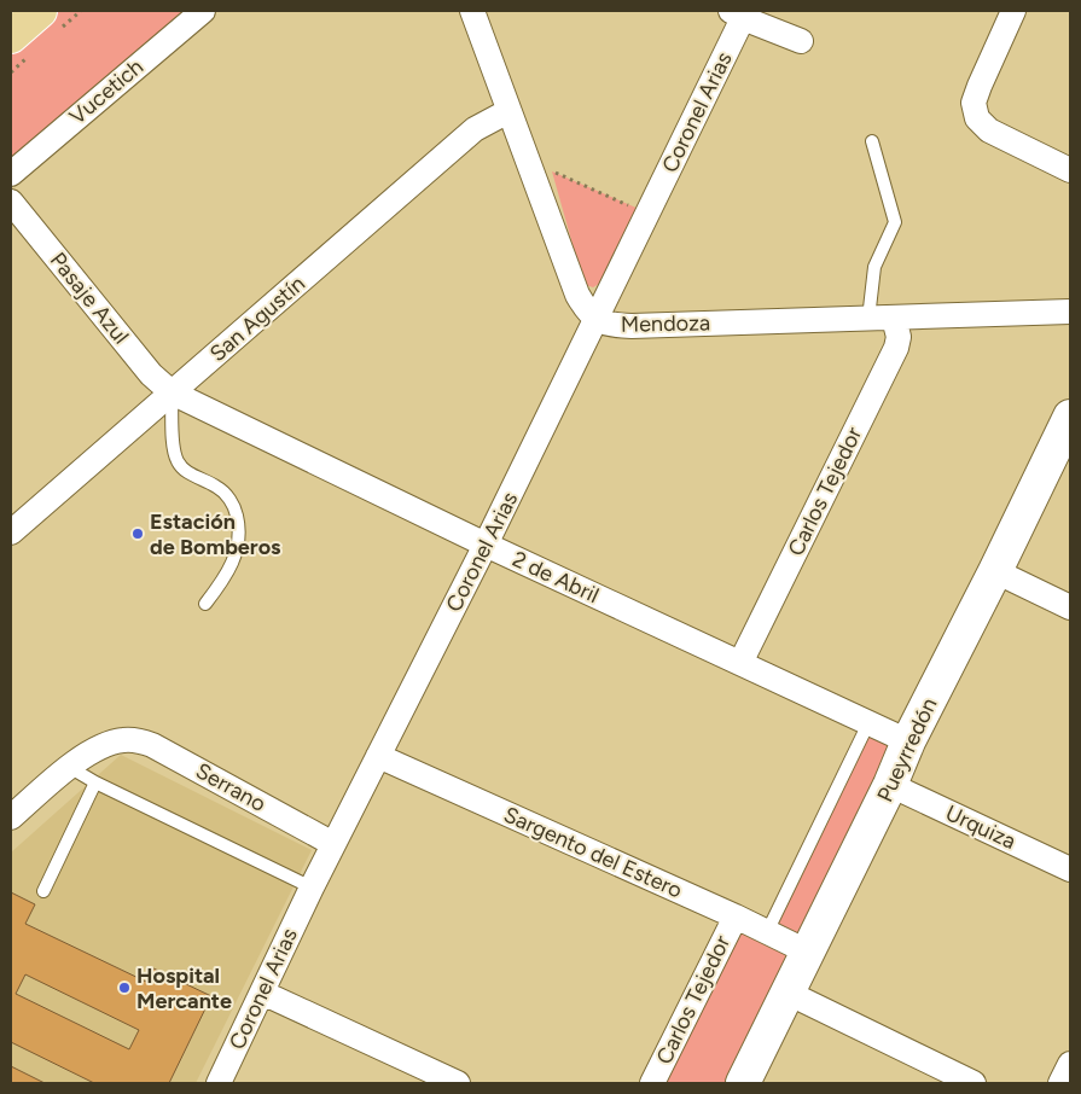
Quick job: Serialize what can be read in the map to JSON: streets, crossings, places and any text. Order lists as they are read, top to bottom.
{
  "streets": {
    "street": [
      "Vucetich",
      "Coronel Arias",
      "Pasaje Azul",
      "San Agustín",
      "Mendoza",
      "Carlos Tejedor",
      "2 de Abril",
      "Pueyrredón",
      "Serrano",
      "Urquiza",
      "Sargento del Estero"
    ]
  },
  "crossings": [
    ["Coronel Arias", "Mendoza"],
    ["Coronel Arias", "2 de Abril"],
    ["Coronel Arias", "Serrano"],
    ["Coronel Arias", "Sargento del Estero"],
    ["Pasaje Azul", "San Agustín"],
    ["Pasaje Azul", "2 de Abril"],
    ["San Agustín", "Mendoza"],
    ["San Agustín", "2 de Abril"],
    ["Mendoza", "Carlos Tejedor"],
    ["Carlos Tejedor", "2 de Abril"],
    ["Carlos Tejedor", "Sargento del Estero"],
    ["2 de Abril", "Pueyrredón"],
    ["Pueyrredón", "Urquiza"],
    ["Pueyrredón", "Sargento del Estero"]
  ],
  "places": ["Estación de Bomberos", "Hospital Mercante"]
}
